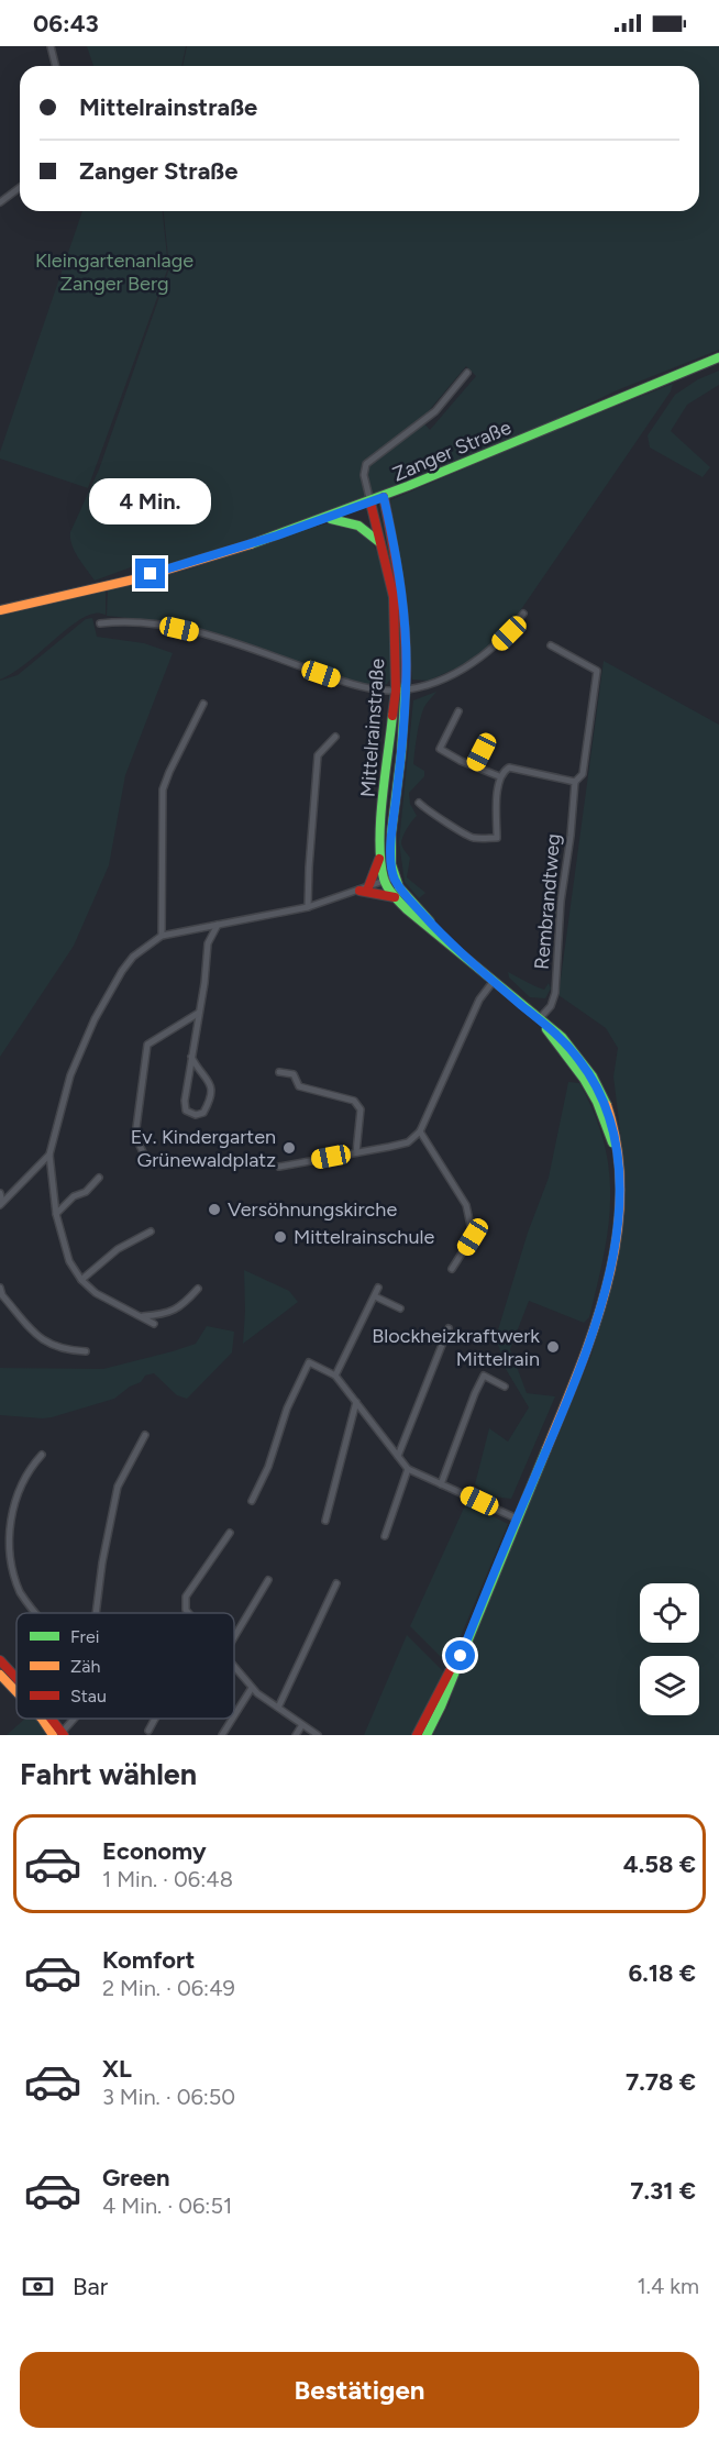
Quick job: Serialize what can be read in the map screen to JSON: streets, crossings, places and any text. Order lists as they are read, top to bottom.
{
  "streets": {
    "street": ["Zanger Straße", "Mittelrainstraße", "Rembrandtweg"]
  },
  "crossings": [
    ["Zanger Straße", "Mittelrainstraße"],
    ["Mittelrainstraße", "Rembrandtweg"]
  ],
  "parks": ["Kleingartenanlage Zanger Berg"],
  "places": [
    "Ev. Kindergarten Grünewaldplatz",
    "Versöhnungskirche",
    "Mittelrainschule",
    "Blockheizkraftwerk Mittelrain"
  ],
  "legend": ["Frei", "Zäh", "Stau"],
  "page": {
    "status": "06:43",
    "banner": ["Mittelrainstraße", "Zanger Straße"],
    "bubble": "4 Min.",
    "heading": "Fahrt wählen",
    "list": [
      {
        "name": "Economy",
        "note": "1 Min. · 06:48",
        "value": "4.58 €"
      },
      {
        "name": "Komfort",
        "note": "2 Min. · 06:49",
        "value": "6.18 €"
      },
      {
        "name": "XL",
        "note": "3 Min. · 06:50",
        "value": "7.78 €"
      },
      {
        "name": "Green",
        "note": "4 Min. · 06:51",
        "value": "7.31 €"
      }
    ],
    "pay": ["Bar", "1.4 km"],
    "buttons": "Bestätigen"
  }
}
